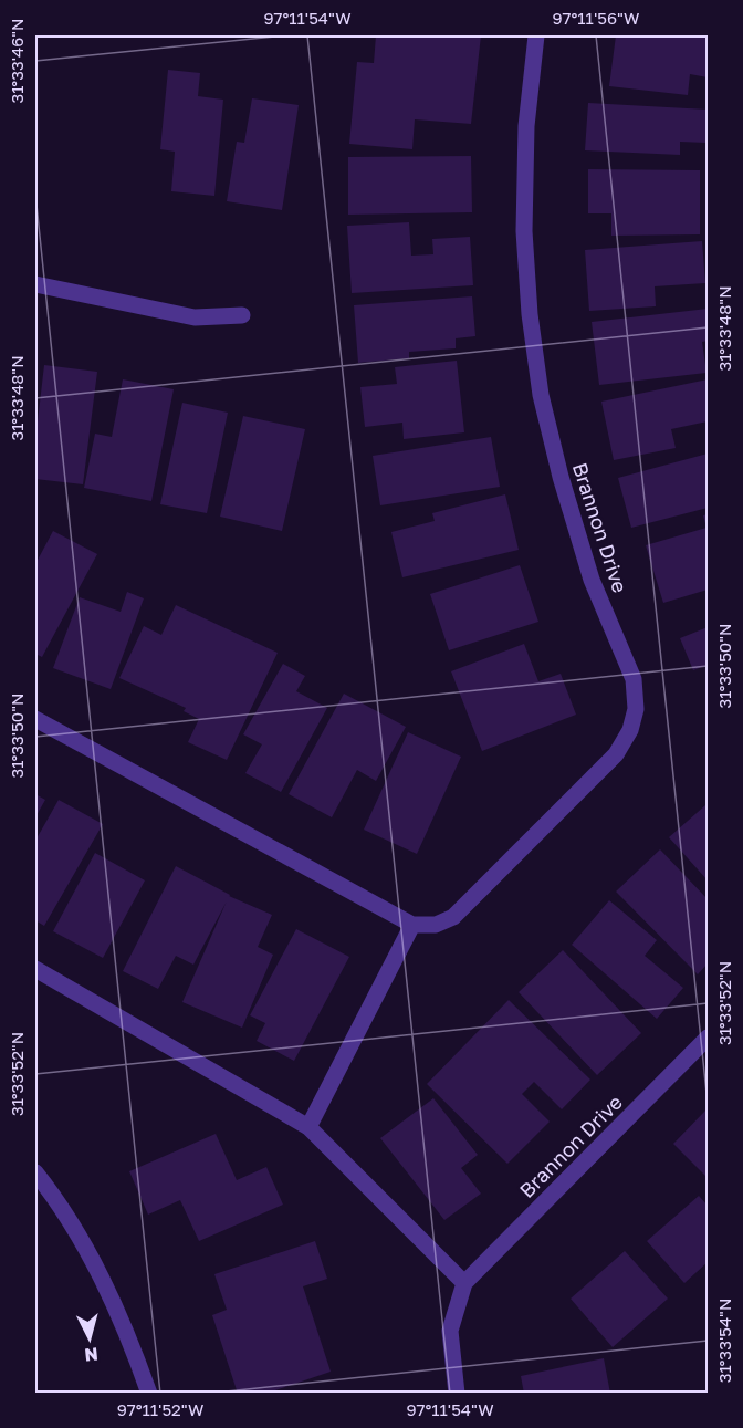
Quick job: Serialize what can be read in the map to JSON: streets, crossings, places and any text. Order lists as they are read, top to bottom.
{
  "streets": {
    "street": ["Brannon Drive"]
  },
  "north": "bottom",
  "coordinates": [
    "97°11'54\"W",
    "97°11'56\"W",
    "31°33'46\"N",
    "31°33'48\"N",
    "31°33'50\"N",
    "31°33'52\"N",
    "31°33'54\"N",
    "97°11'52\"W"
  ]
}
